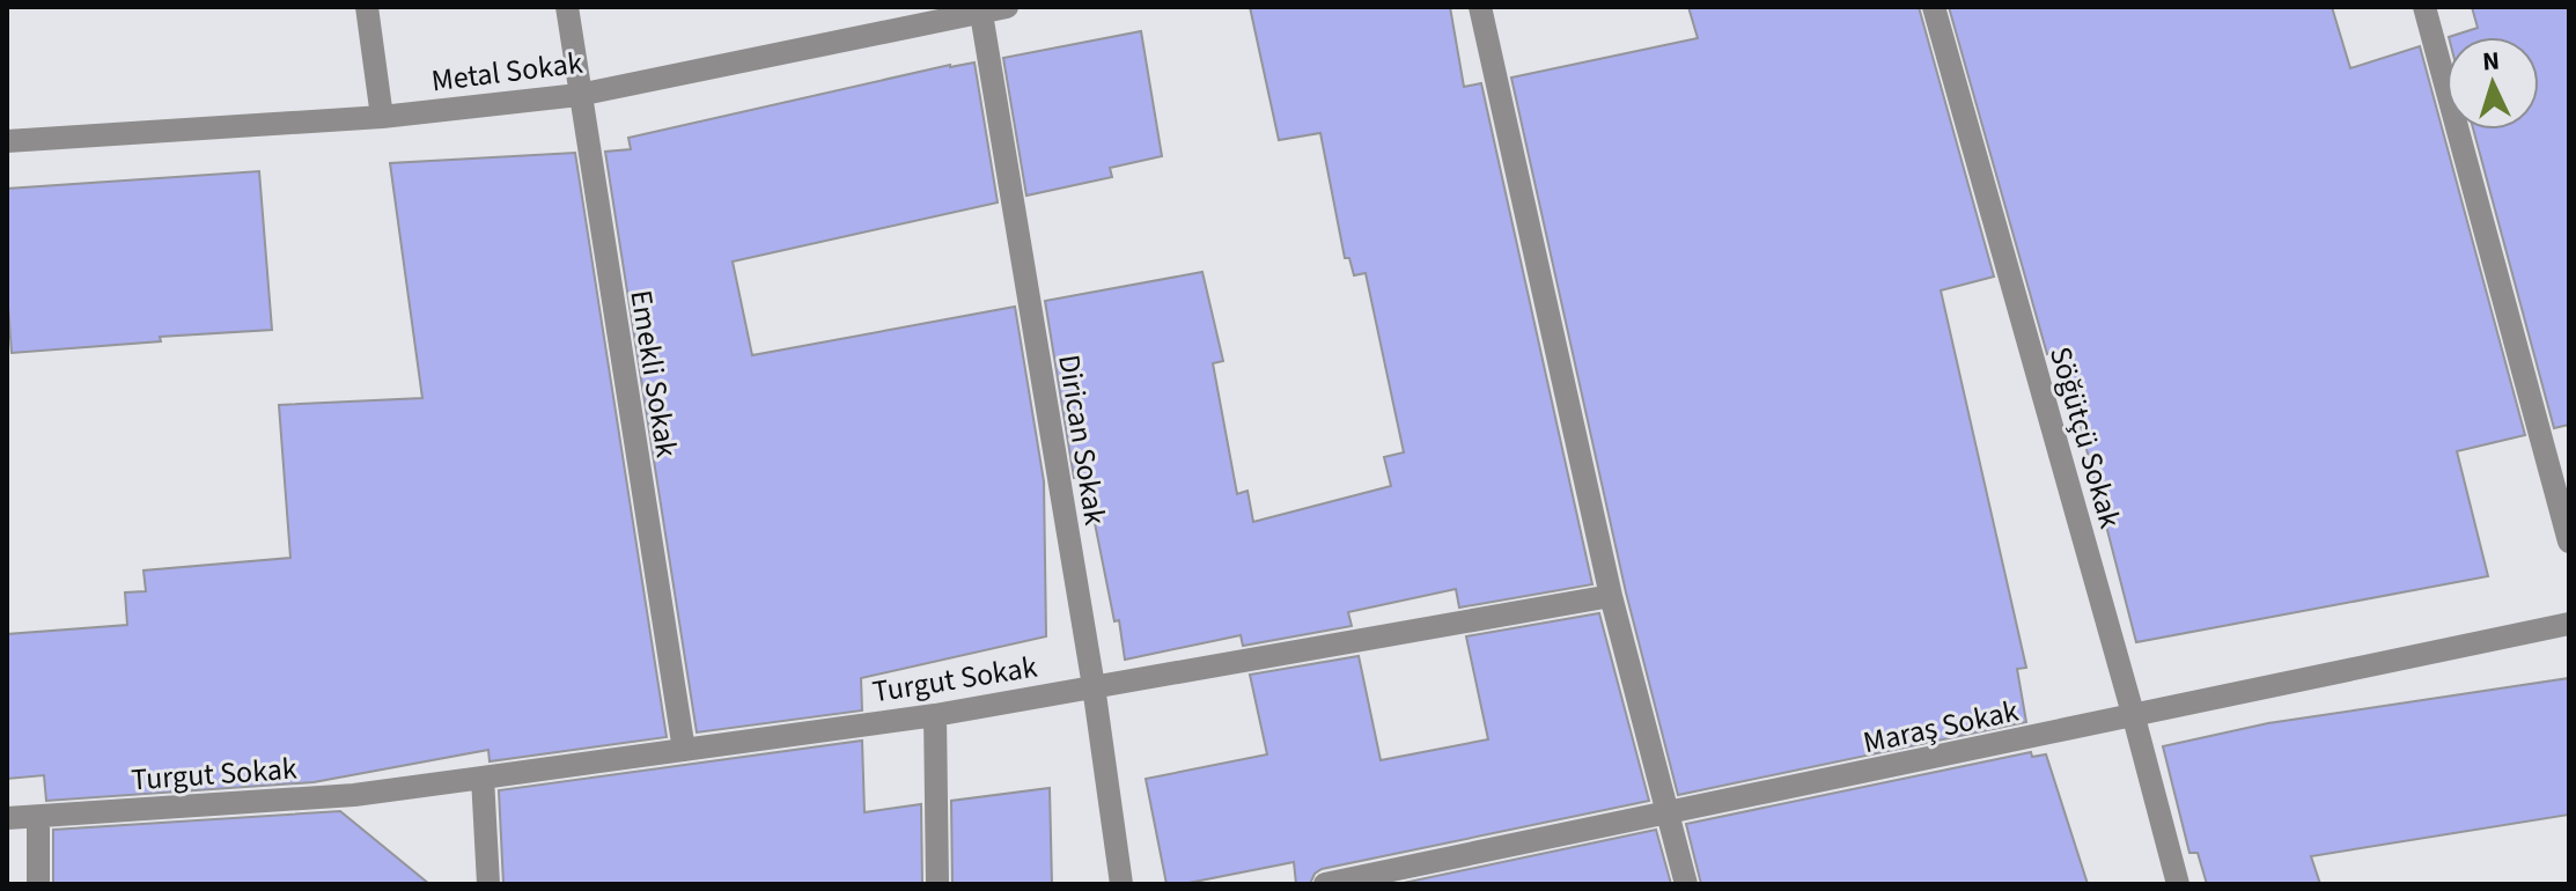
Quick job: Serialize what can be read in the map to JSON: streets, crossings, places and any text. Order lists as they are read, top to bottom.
{
  "streets": {
    "street": [
      "Metal Sokak",
      "Emekli Sokak",
      "Söğütçü Sokak",
      "Dirican Sokak",
      "Turgut Sokak",
      "Maraş Sokak"
    ]
  },
  "crossings": [
    ["Metal Sokak", "Emekli Sokak"],
    ["Metal Sokak", "Dirican Sokak"],
    ["Emekli Sokak", "Turgut Sokak"],
    ["Söğütçü Sokak", "Maraş Sokak"],
    ["Dirican Sokak", "Turgut Sokak"]
  ],
  "north": "top"
}
